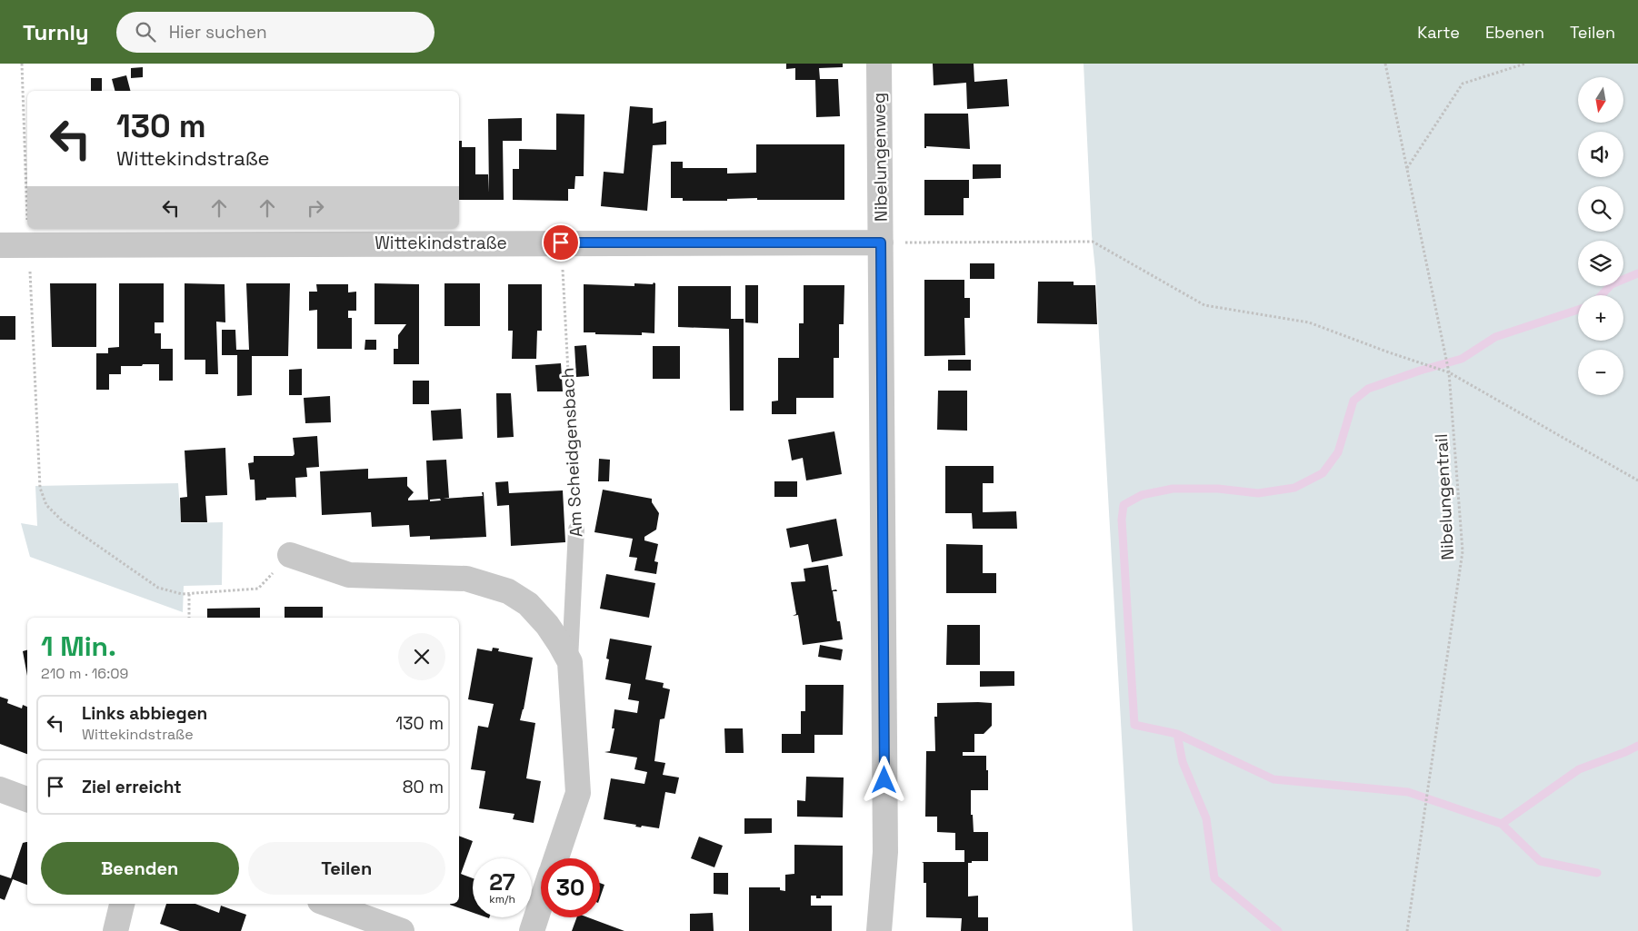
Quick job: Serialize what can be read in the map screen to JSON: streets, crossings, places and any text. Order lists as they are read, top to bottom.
{
  "streets": {
    "street": ["Nibelungenweg", "Wittekindstraße", "Am Scheidgensbach"],
    "path": ["Nibelungentrail"]
  },
  "crossings": [
    ["Nibelungenweg", "Wittekindstraße"],
    ["Wittekindstraße", "Am Scheidgensbach"]
  ],
  "north": "bottom",
  "page": {
    "header": "Turnly",
    "search": "Hier suchen",
    "nav": ["Karte", "Ebenen", "Teilen"],
    "map_buttons": ["+", "−"],
    "turn": ["130 m", "Wittekindstraße"],
    "heading": ["1 Min.", "210 m · 16:09"],
    "list": [
      {
        "name": "Links abbiegen",
        "note": "Wittekindstraße",
        "value": "130 m"
      },
      {
        "name": "Ziel erreicht",
        "value": "80 m"
      }
    ],
    "buttons": ["Beenden", "Teilen"],
    "speed": "27 km/h",
    "limit": "30"
  }
}
